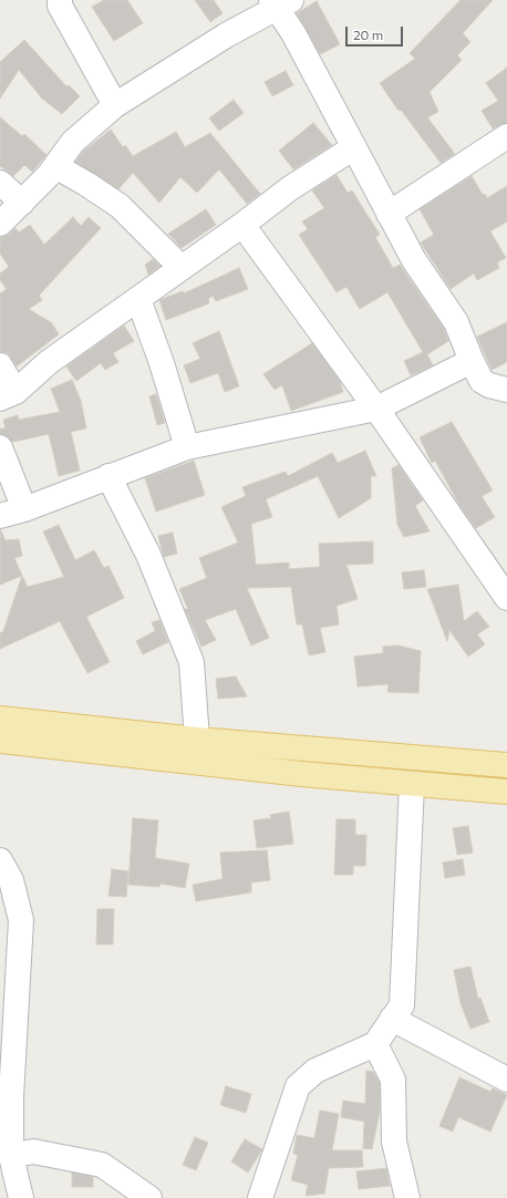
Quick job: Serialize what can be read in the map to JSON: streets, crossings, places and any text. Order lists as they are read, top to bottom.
{
  "scale_bar": "20 m"
}
